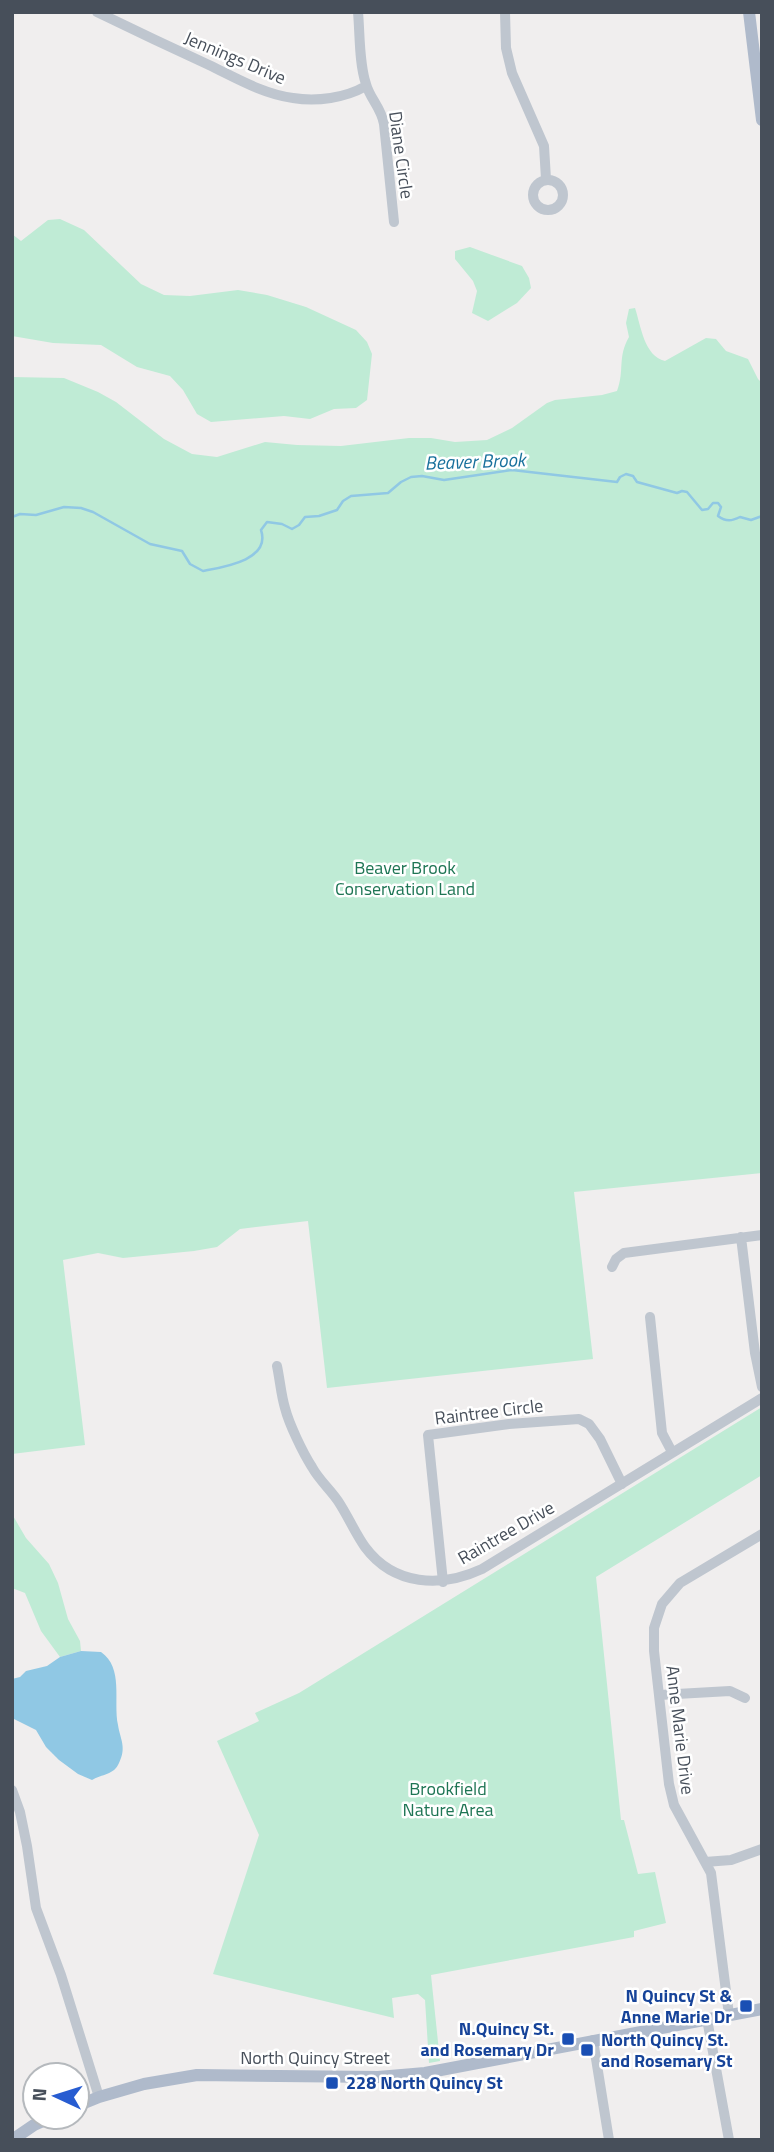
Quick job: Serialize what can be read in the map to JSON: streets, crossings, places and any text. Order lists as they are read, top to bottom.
{
  "streets": {
    "main road": ["North Quincy Street"],
    "street": [
      "Jennings Drive",
      "Diane Circle",
      "Raintree Circle",
      "Raintree Drive",
      "Anne Marie Drive"
    ]
  },
  "crossings": [
    ["Jennings Drive", "Diane Circle"],
    ["Raintree Circle", "Raintree Drive"],
    ["Anne Marie Drive", "North Quincy Street"]
  ],
  "water": ["Beaver Brook"],
  "parks": ["Beaver Brook Conservation Land", "Brookfield Nature Area"],
  "places": {
    "transit": [
      "N Quincy St & Anne Marie Dr",
      "N.Quincy St. and Rosemary Dr",
      "North Quincy St. and Rosemary St",
      "228 North Quincy St"
    ]
  },
  "north": "left"
}
